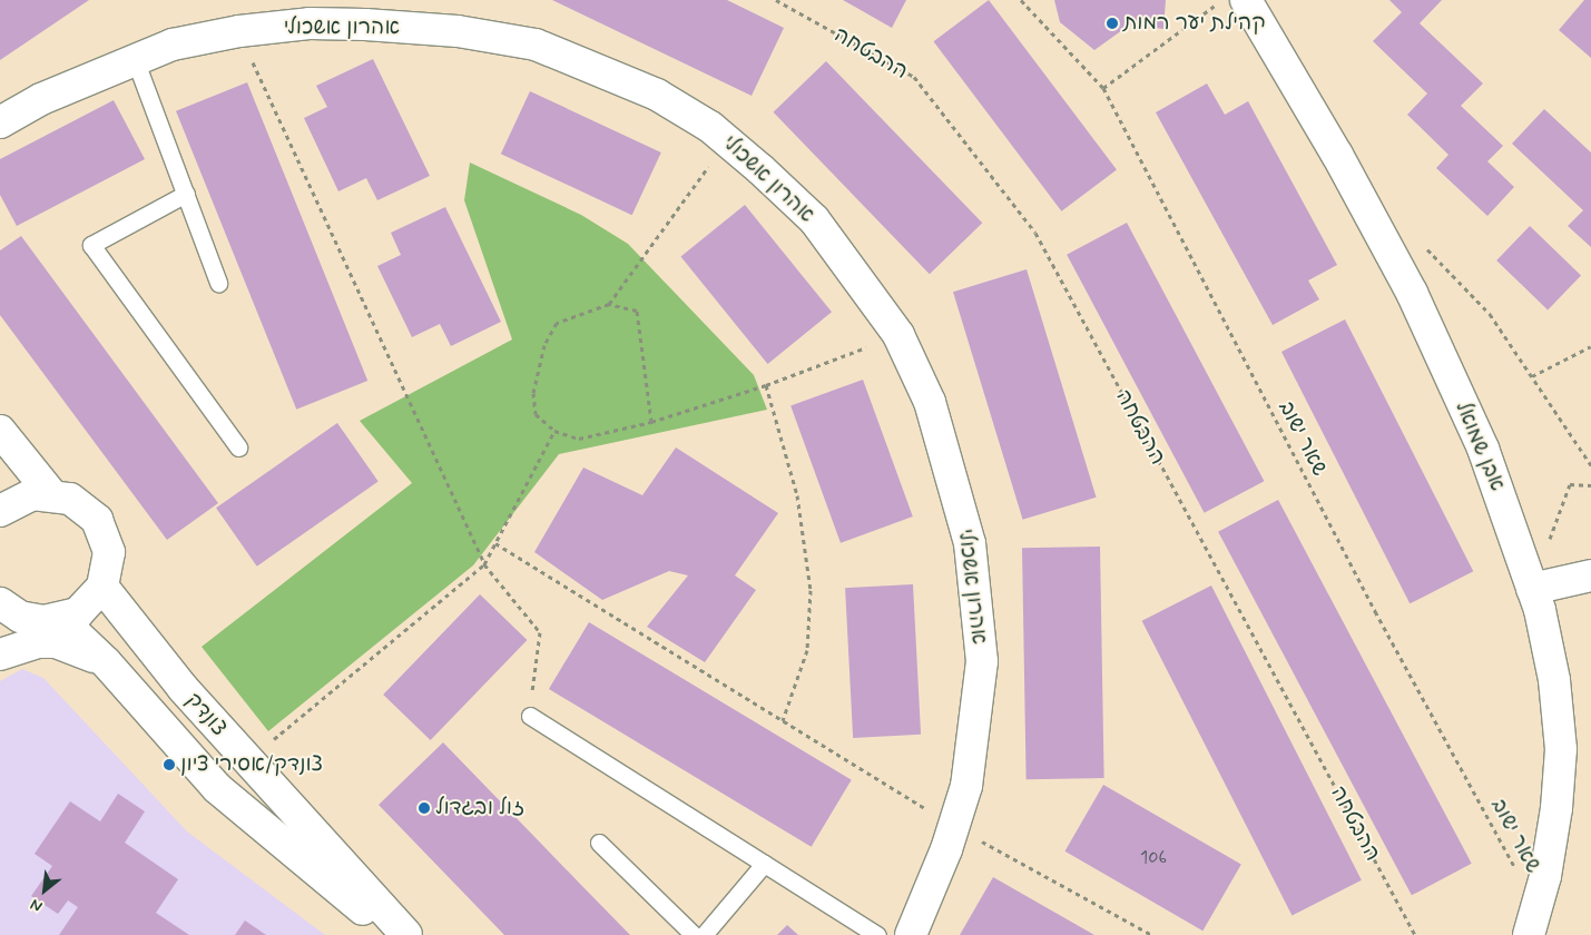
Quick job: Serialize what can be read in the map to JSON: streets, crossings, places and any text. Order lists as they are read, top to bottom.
{
  "streets": {
    "street": ["אהרון אשכולי", "אבן שמואל", "צונדק"],
    "path": ["ההבטחה", "שאר ישוב"]
  },
  "crossings": [
    ["שאר ישוב", "אבן שמואל"]
  ],
  "places": ["קהילת יער רמות", "צונדק/אסירי ציון", "זול ובגדול"],
  "house_numbers": ["106"],
  "north": "bottom left"
}
